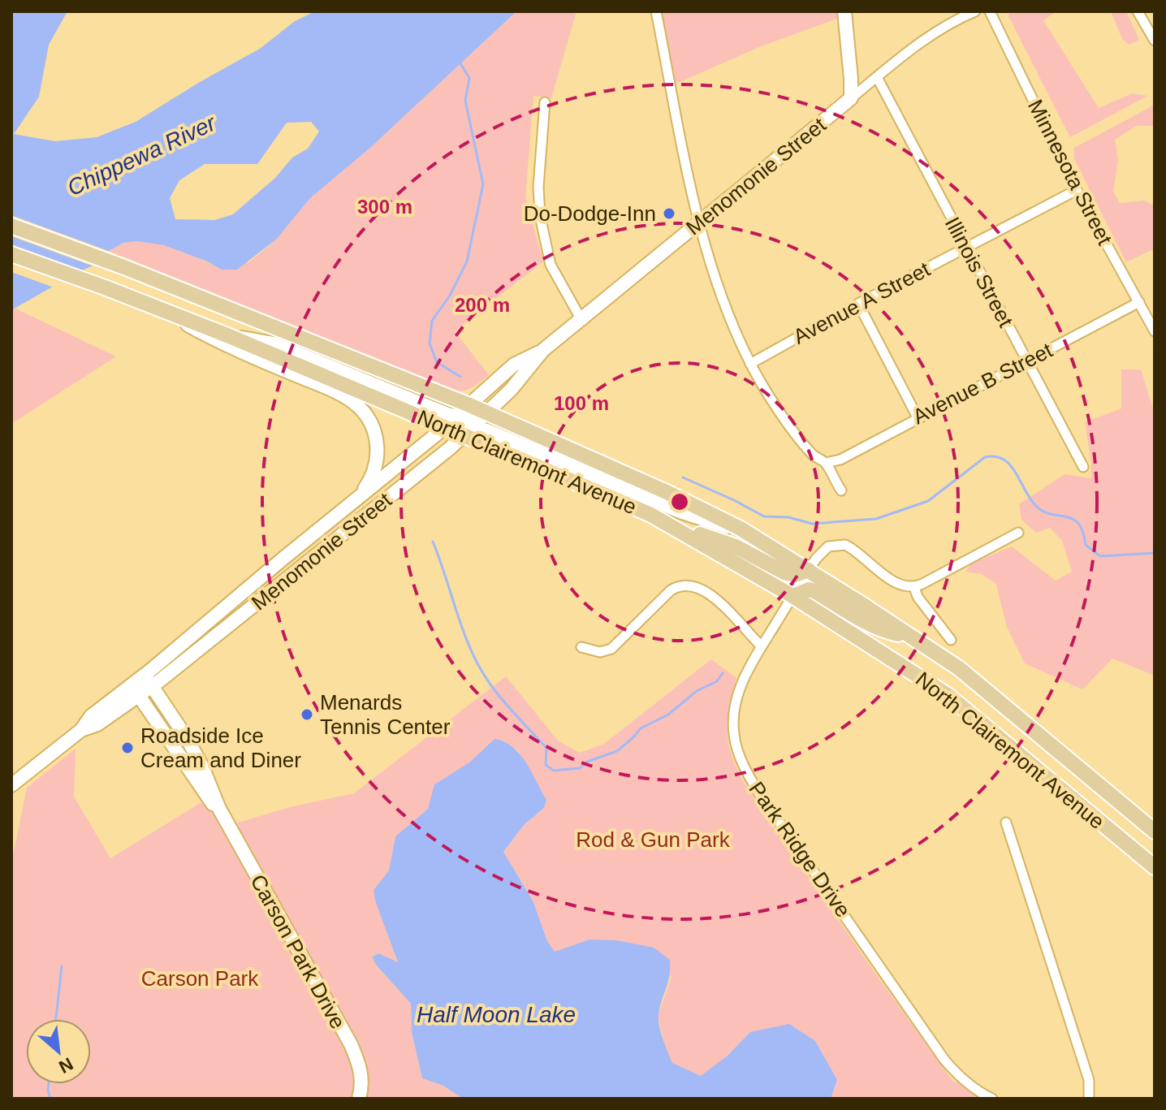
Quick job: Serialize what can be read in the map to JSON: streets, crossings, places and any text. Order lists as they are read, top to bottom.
{
  "streets": {
    "main road": ["Menomonie Street", "North Clairemont Avenue", "Carson Park Drive"],
    "street": [
      "Minnesota Street",
      "Illinois Street",
      "Avenue A Street",
      "Avenue B Street",
      "Park Ridge Drive"
    ]
  },
  "crossings": [
    ["Minnesota Street", "Avenue A Street"],
    ["Minnesota Street", "Avenue B Street"],
    ["Menomonie Street", "Illinois Street"],
    ["Menomonie Street", "North Clairemont Avenue"],
    ["Menomonie Street", "Carson Park Drive"],
    ["Illinois Street", "Avenue A Street"],
    ["Illinois Street", "Avenue B Street"],
    ["North Clairemont Avenue", "Park Ridge Drive"]
  ],
  "water": ["Chippewa River", "Half Moon Lake"],
  "parks": ["Rod & Gun Park", "Carson Park"],
  "places": ["Do-Dodge-Inn", "Menards Tennis Center", "Roadside Ice Cream and Diner"],
  "north": "bottom right",
  "rings": ["300 m", "200 m", "100 m"]
}
